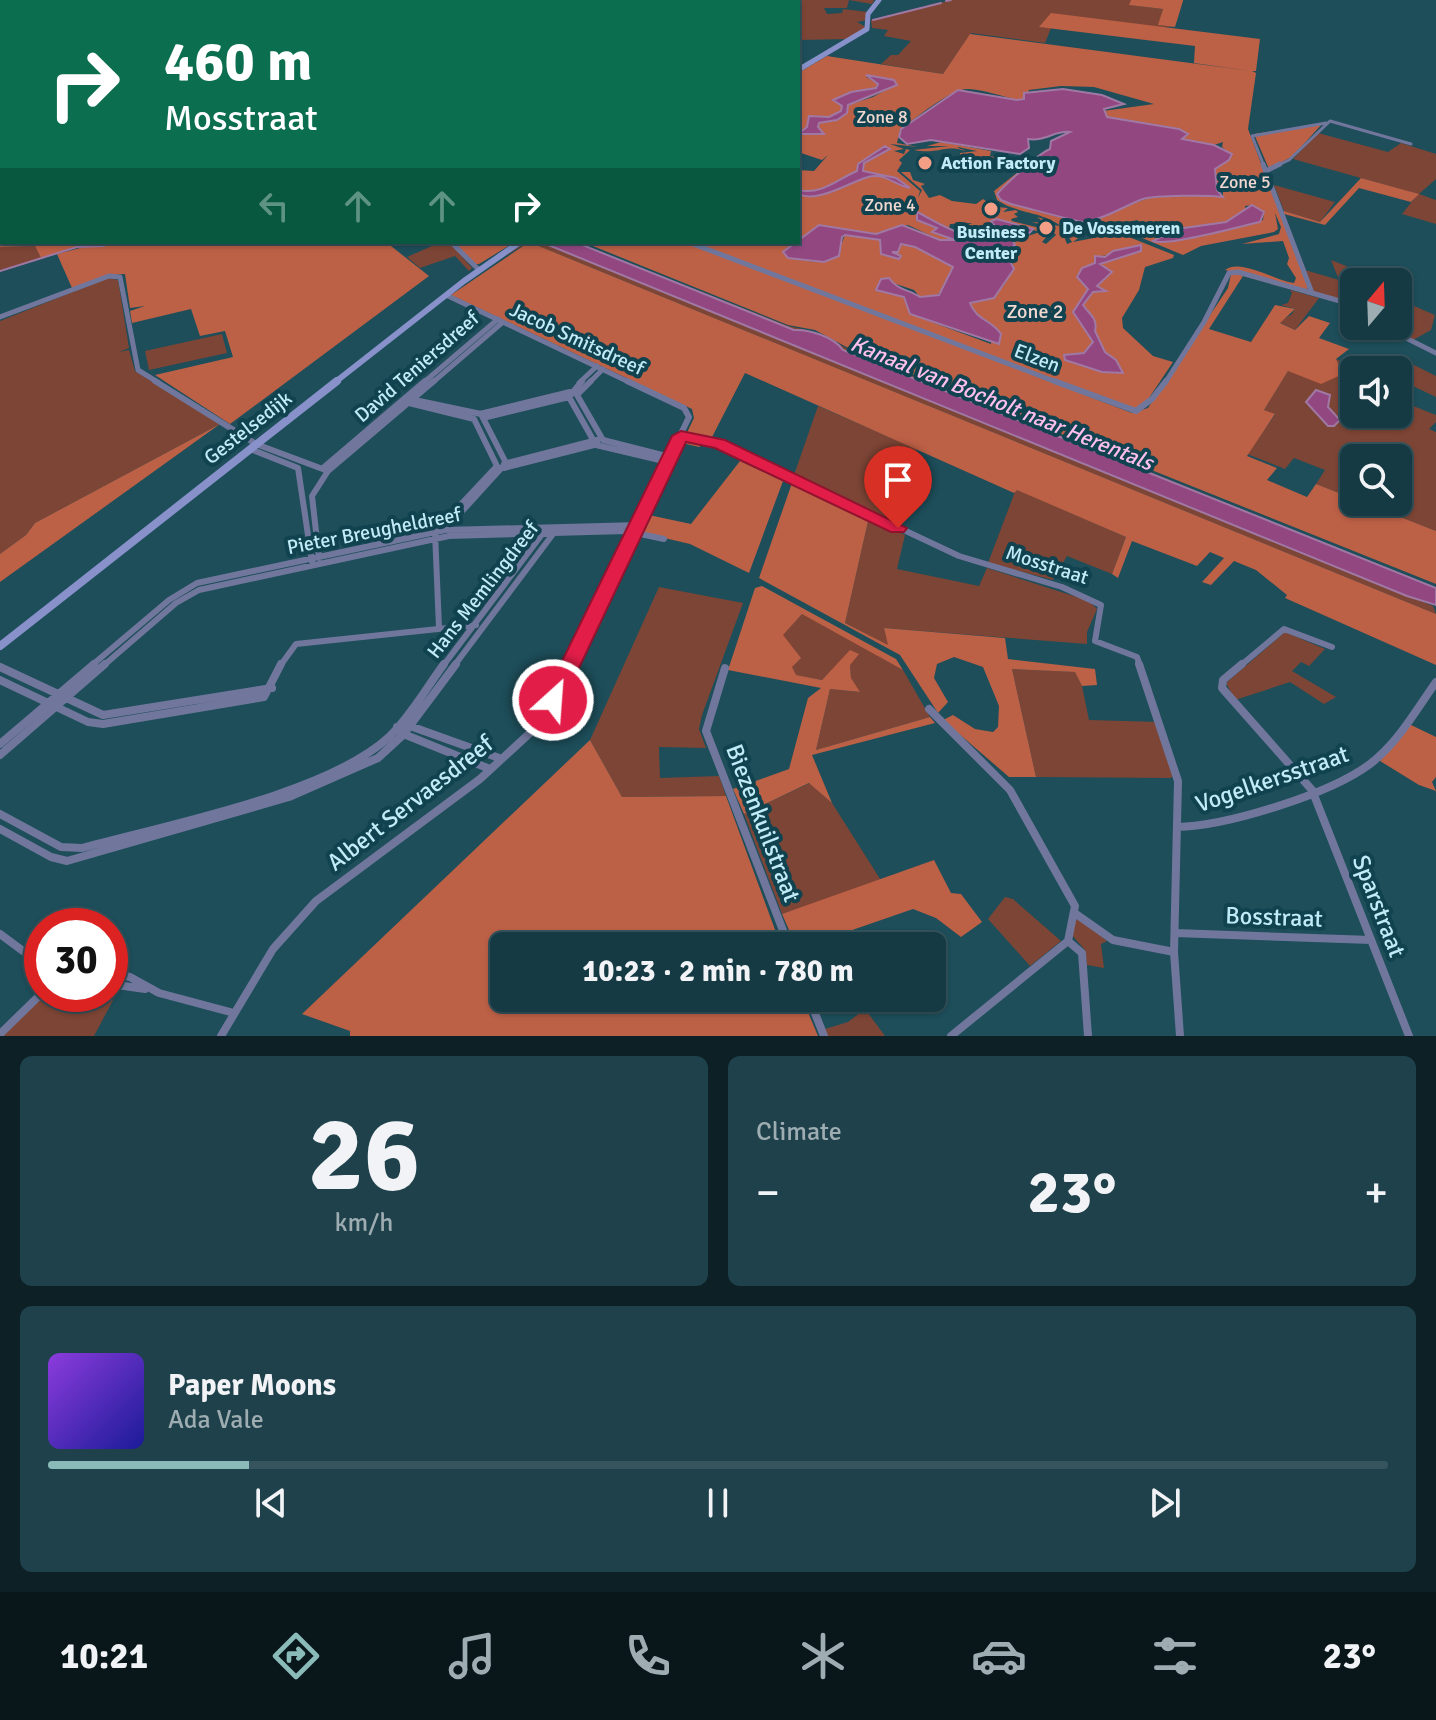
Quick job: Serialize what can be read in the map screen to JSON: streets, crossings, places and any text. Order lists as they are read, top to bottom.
{
  "streets": {
    "main road": ["Gestelsedijk"],
    "street": [
      "Jacob Smitsdreef",
      "Elzen",
      "David Teniersdreef",
      "Pieter Breugheldreef",
      "Mosstraat",
      "Hans Memlingdreef",
      "Vogelkersstraat",
      "Albert Servaesdreef",
      "Biezenkuilstraat",
      "Sparstraat",
      "Bosstraat"
    ]
  },
  "crossings": [
    ["Jacob Smitsdreef", "David Teniersdreef"],
    ["Jacob Smitsdreef", "Gestelsedijk"],
    ["Jacob Smitsdreef", "Albert Servaesdreef"],
    ["Pieter Breugheldreef", "Hans Memlingdreef"],
    ["Pieter Breugheldreef", "Albert Servaesdreef"],
    ["Mosstraat", "Vogelkersstraat"],
    ["Mosstraat", "Albert Servaesdreef"],
    ["Mosstraat", "Bosstraat"],
    ["Vogelkersstraat", "Sparstraat"],
    ["Sparstraat", "Bosstraat"]
  ],
  "water": ["Kanaal van Bocholt naar Herentals"],
  "parks": [
    "Zone 8",
    "Zone 5",
    "Zone 4",
    "Zone 2"
  ],
  "places": ["Action Factory", "Business Center", "De Vossemeren"],
  "north": "top",
  "page": {
    "turn": ["460 m", "Mosstraat"],
    "limit": "30",
    "trip": "10:23 · 2 min · 780 m",
    "tile": [
      ["26", "km/h"],
      "Climate"
    ],
    "heat": ["−", "23°", "+"],
    "song": ["Paper Moons", "Ada Vale"],
    "tabs": ["10:21", "23°"]
  }
}
